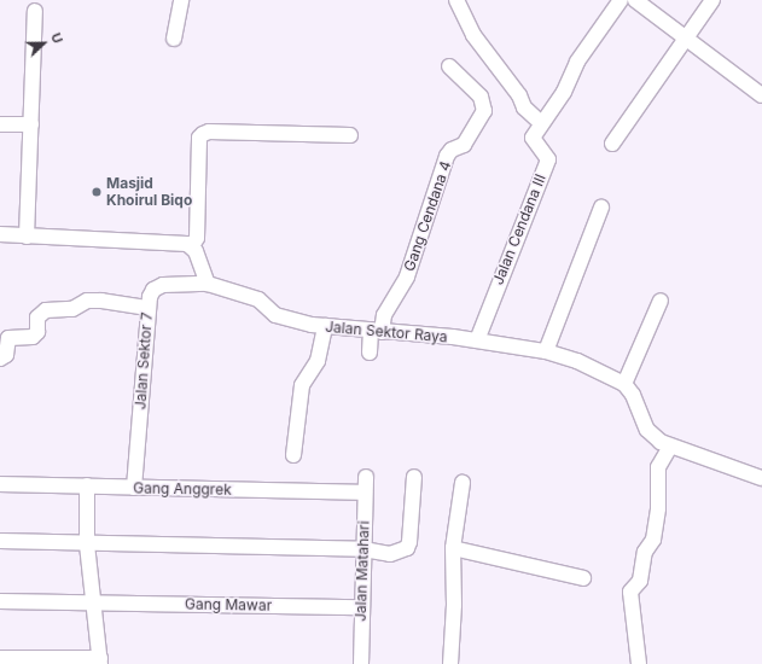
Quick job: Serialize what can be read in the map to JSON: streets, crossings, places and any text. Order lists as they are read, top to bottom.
{
  "streets": {
    "street": [
      "Gang Cendana 4",
      "Jalan Cendana III",
      "Jalan Sektor Raya",
      "Jalan Sektor 7",
      "Gang Anggrek",
      "Jalan Matahari",
      "Gang Mawar"
    ]
  },
  "crossings": [
    ["Gang Cendana 4", "Jalan Sektor Raya"],
    ["Jalan Cendana III", "Jalan Sektor Raya"],
    ["Jalan Sektor Raya", "Jalan Sektor 7"],
    ["Jalan Sektor 7", "Gang Anggrek"],
    ["Gang Anggrek", "Jalan Matahari"],
    ["Jalan Matahari", "Gang Mawar"]
  ],
  "places": ["Masjid Khoirul Biqo"],
  "north": "right"
}
